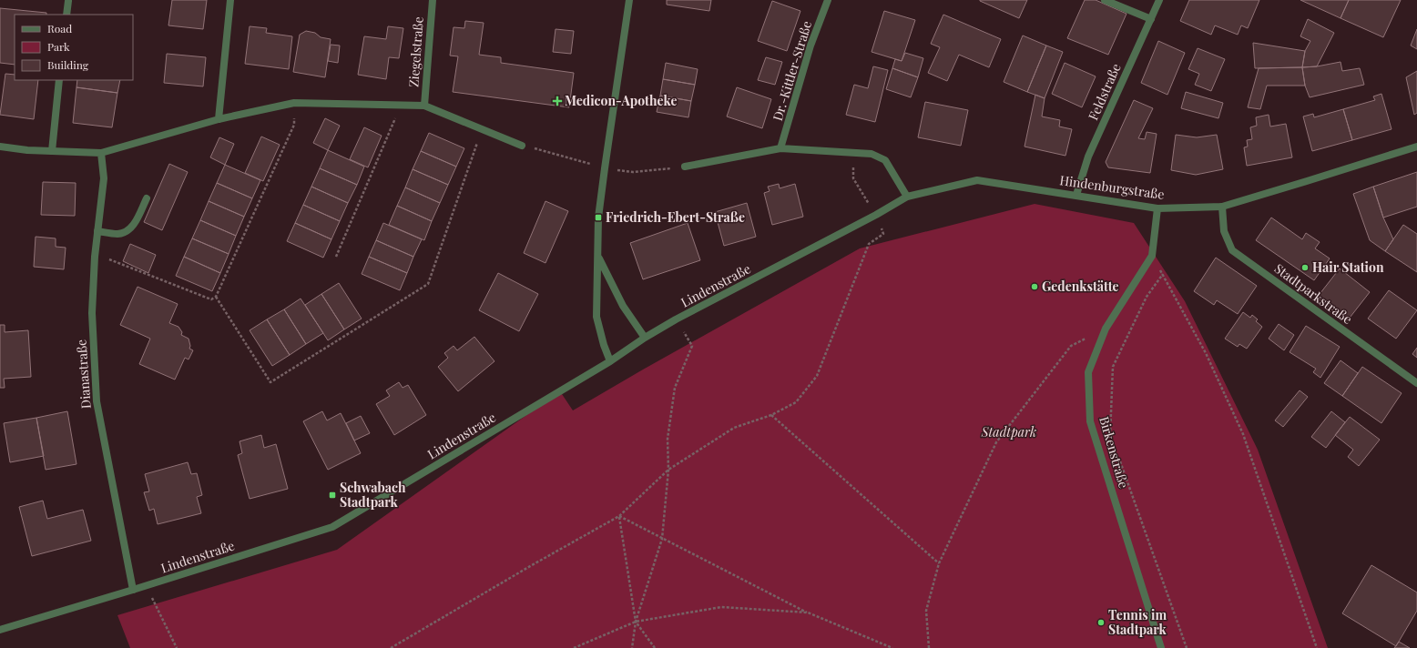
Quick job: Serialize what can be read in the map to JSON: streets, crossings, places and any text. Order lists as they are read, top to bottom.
{
  "streets": {
    "street": [
      "Ziegelstraße",
      "Dr.-Kittler-Straße",
      "Feldstraße",
      "Hindenburgstraße",
      "Lindenstraße",
      "Stadtparkstraße",
      "Dianastraße",
      "Birkenstraße"
    ]
  },
  "crossings": [
    ["Feldstraße", "Hindenburgstraße"],
    ["Hindenburgstraße", "Lindenstraße"],
    ["Hindenburgstraße", "Stadtparkstraße"],
    ["Hindenburgstraße", "Birkenstraße"],
    ["Lindenstraße", "Dianastraße"]
  ],
  "parks": ["Stadtpark"],
  "places": {
    "health": ["Medicon-Apotheke"],
    "transit": ["Friedrich-Ebert-Straße", "Schwabach Stadtpark"],
    "other": ["Hair Station", "Gedenkstätte", "Tennis im Stadtpark"]
  },
  "legend": ["Road", "Park", "Building"]
}
